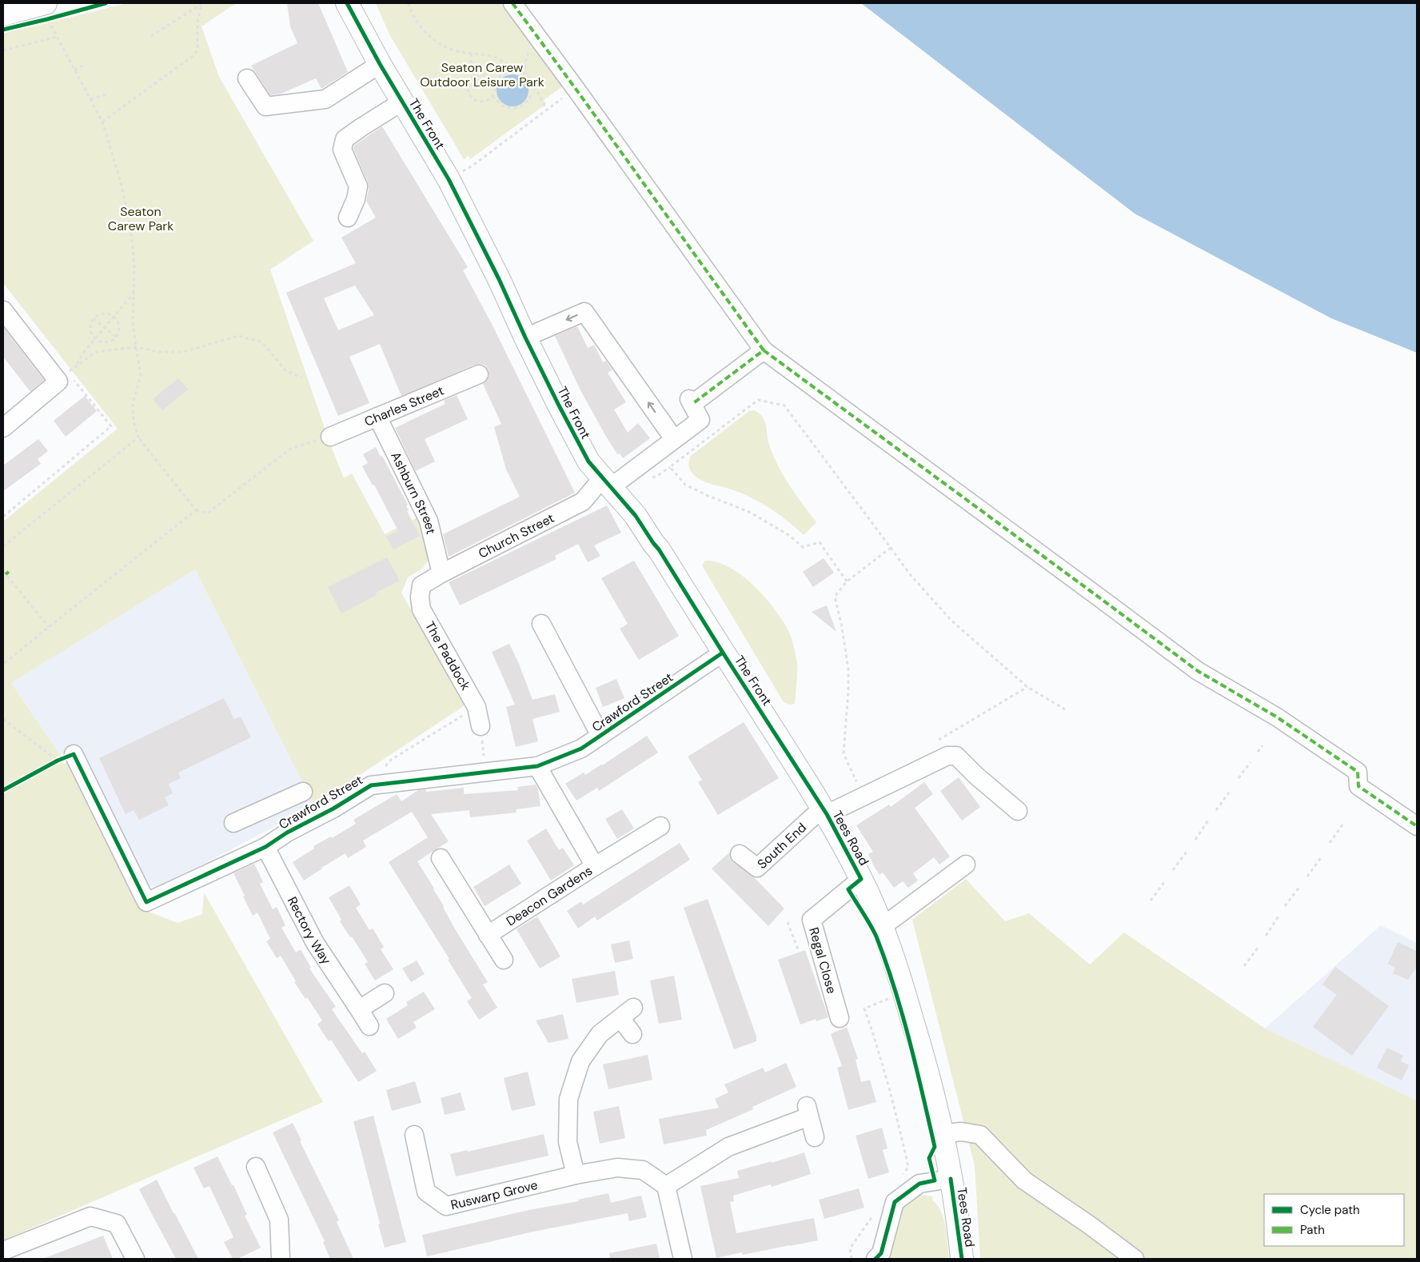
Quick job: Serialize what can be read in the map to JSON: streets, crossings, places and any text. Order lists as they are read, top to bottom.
{
  "streets": {
    "main road": ["The Front", "Tees Road"],
    "street": [
      "Charles Street",
      "Ashburn Street",
      "Church Street",
      "The Paddock",
      "Crawford Street",
      "South End",
      "Deacon Gardens",
      "Rectory Way",
      "Regal Close",
      "Ruswarp Grove"
    ]
  },
  "crossings": [
    ["The Front", "Church Street"],
    ["The Front", "Crawford Street"],
    ["The Front", "Tees Road"],
    ["The Front", "South End"],
    ["Charles Street", "Ashburn Street"],
    ["Ashburn Street", "Church Street"],
    ["Church Street", "The Paddock"],
    ["Crawford Street", "Deacon Gardens"],
    ["Crawford Street", "Rectory Way"],
    ["Tees Road", "South End"],
    ["Tees Road", "Regal Close"]
  ],
  "parks": ["Seaton Carew Outdoor Leisure Park", "Seaton Carew Park"],
  "legend": ["Cycle path", "Path"]
}
